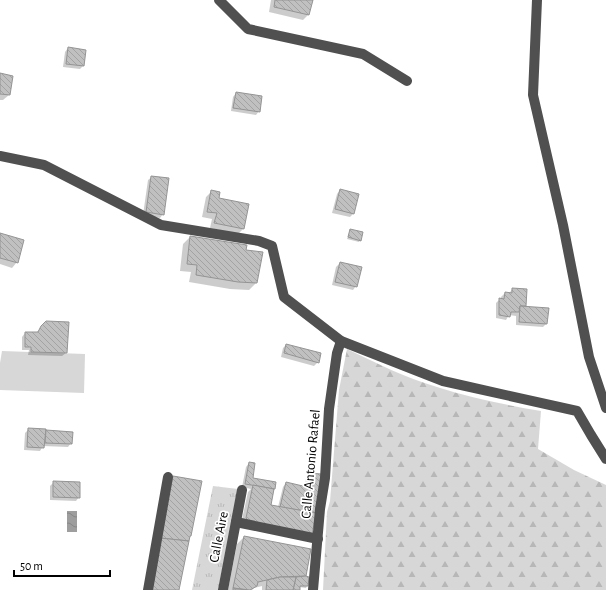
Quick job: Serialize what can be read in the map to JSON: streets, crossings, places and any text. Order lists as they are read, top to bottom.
{
  "streets": {
    "street": ["Calle Antonio Rafael", "Calle Aire"]
  },
  "scale_bar": "50 m"
}
